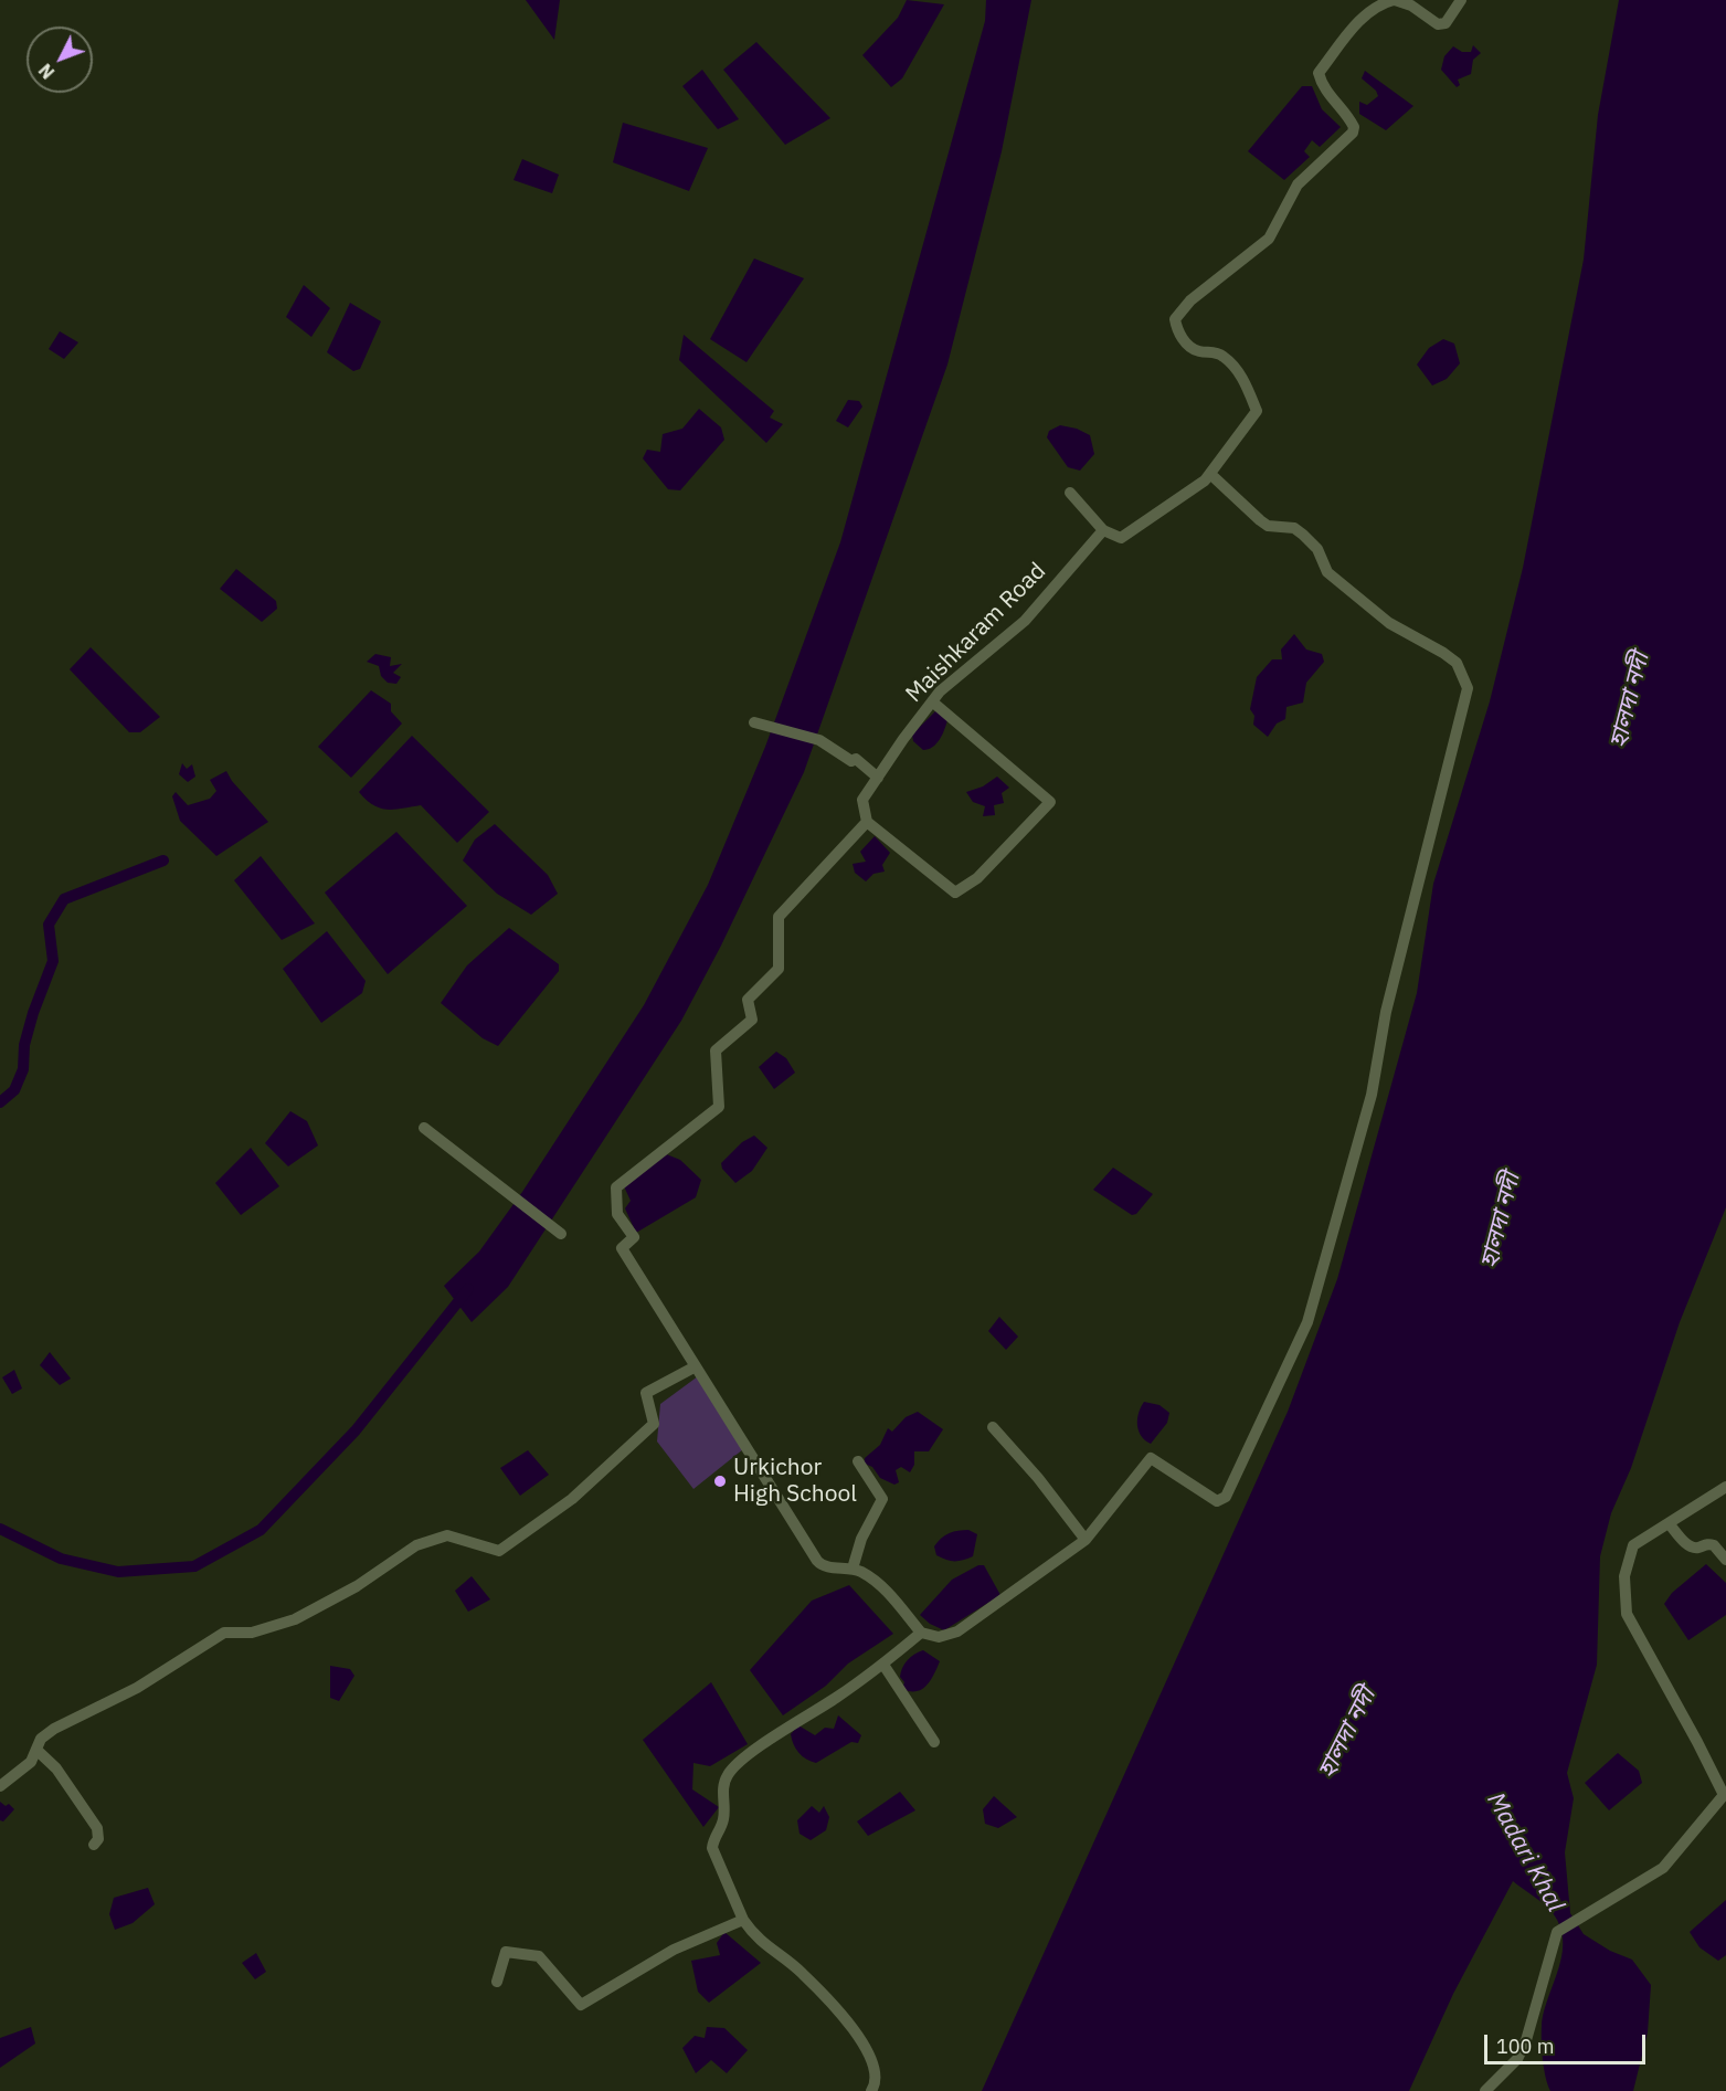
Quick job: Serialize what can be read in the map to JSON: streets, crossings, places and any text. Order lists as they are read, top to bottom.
{
  "streets": {
    "street": ["Maishkaram Road"]
  },
  "water": ["হালদা নদী", "Madari Khal"],
  "places": ["Urkichor High School"],
  "scale_bar": "100 m",
  "north": "bottom left"
}
